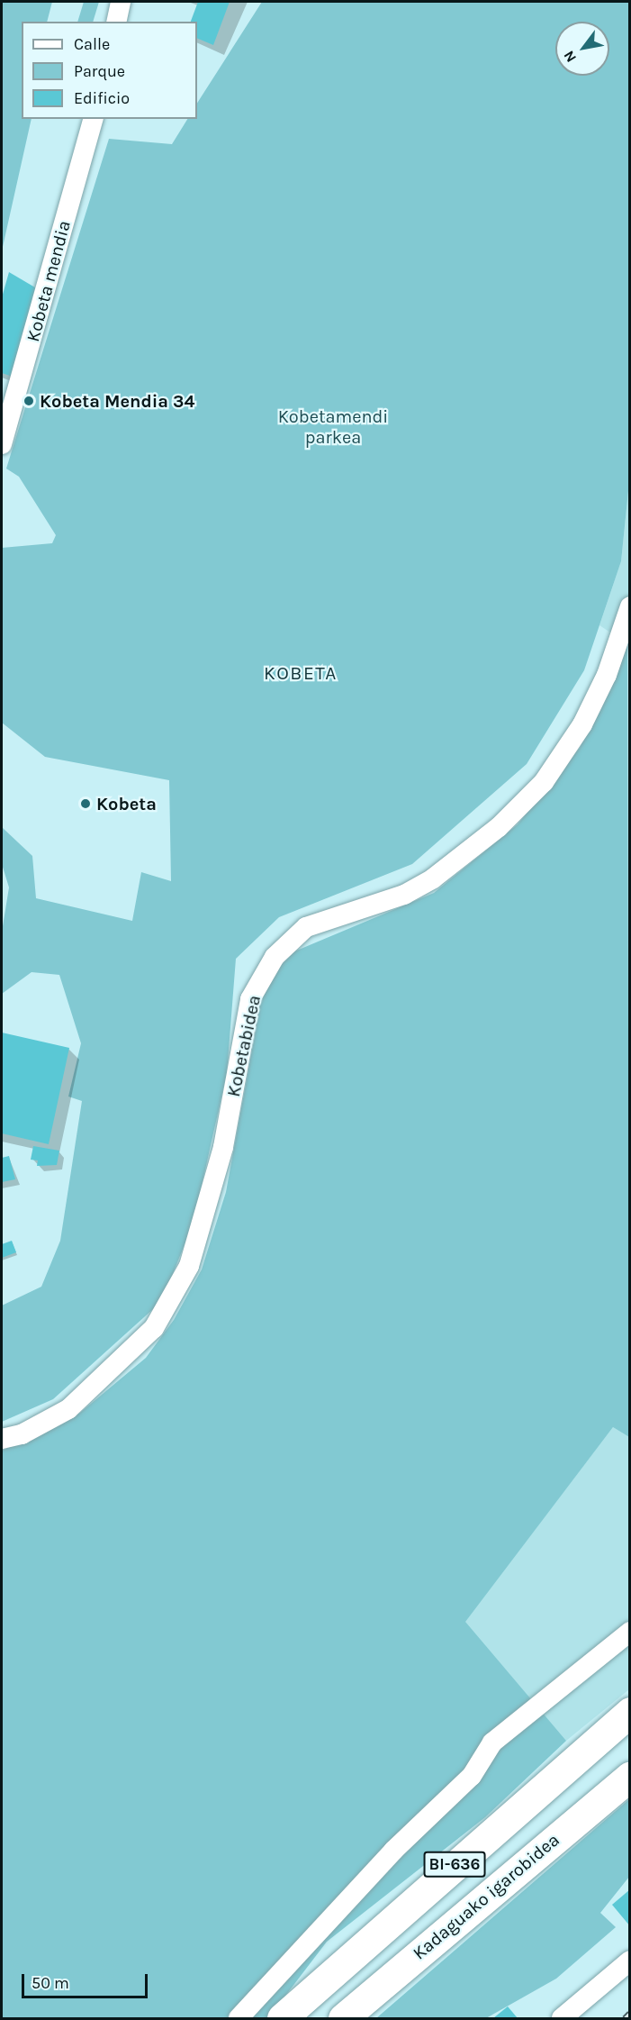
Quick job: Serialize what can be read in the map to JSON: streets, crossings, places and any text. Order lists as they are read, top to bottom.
{
  "streets": {
    "highway": ["BI-636", "Kadaguako igarobidea"],
    "street": ["Kobeta mendia", "Kobetabidea"]
  },
  "districts": ["KOBETA"],
  "parks": ["Kobetamendi parkea"],
  "places": ["Kobeta Mendia 34", "Kobeta"],
  "legend": ["Calle", "Parque", "Edificio"],
  "scale_bar": "50 m",
  "north": "bottom left"
}
